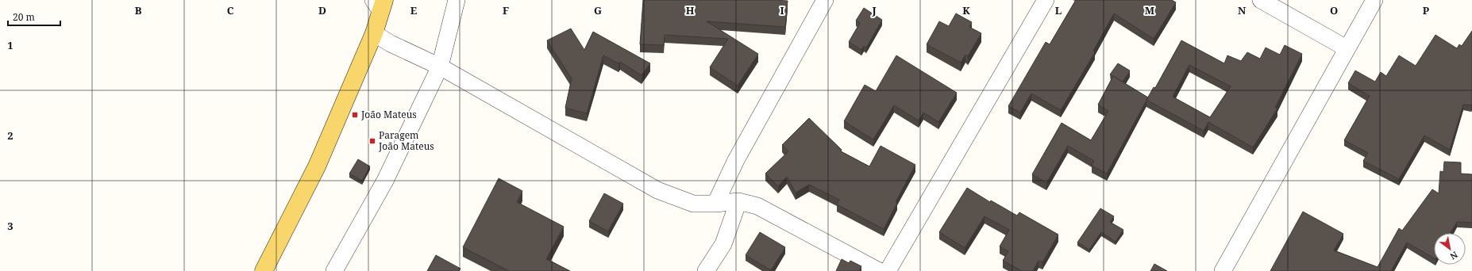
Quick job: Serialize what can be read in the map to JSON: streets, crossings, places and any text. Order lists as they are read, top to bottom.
{
  "places": {
    "transit": ["João Mateus", "Paragem João Mateus"]
  },
  "scale_bar": "20 m",
  "north": "bottom right",
  "grid": {
    "columns": [
      "B",
      "C",
      "D",
      "E",
      "F",
      "G",
      "H",
      "I",
      "J",
      "K",
      "L",
      "M",
      "N",
      "O",
      "P"
    ],
    "rows": ["1", "2", "3"]
  }
}
